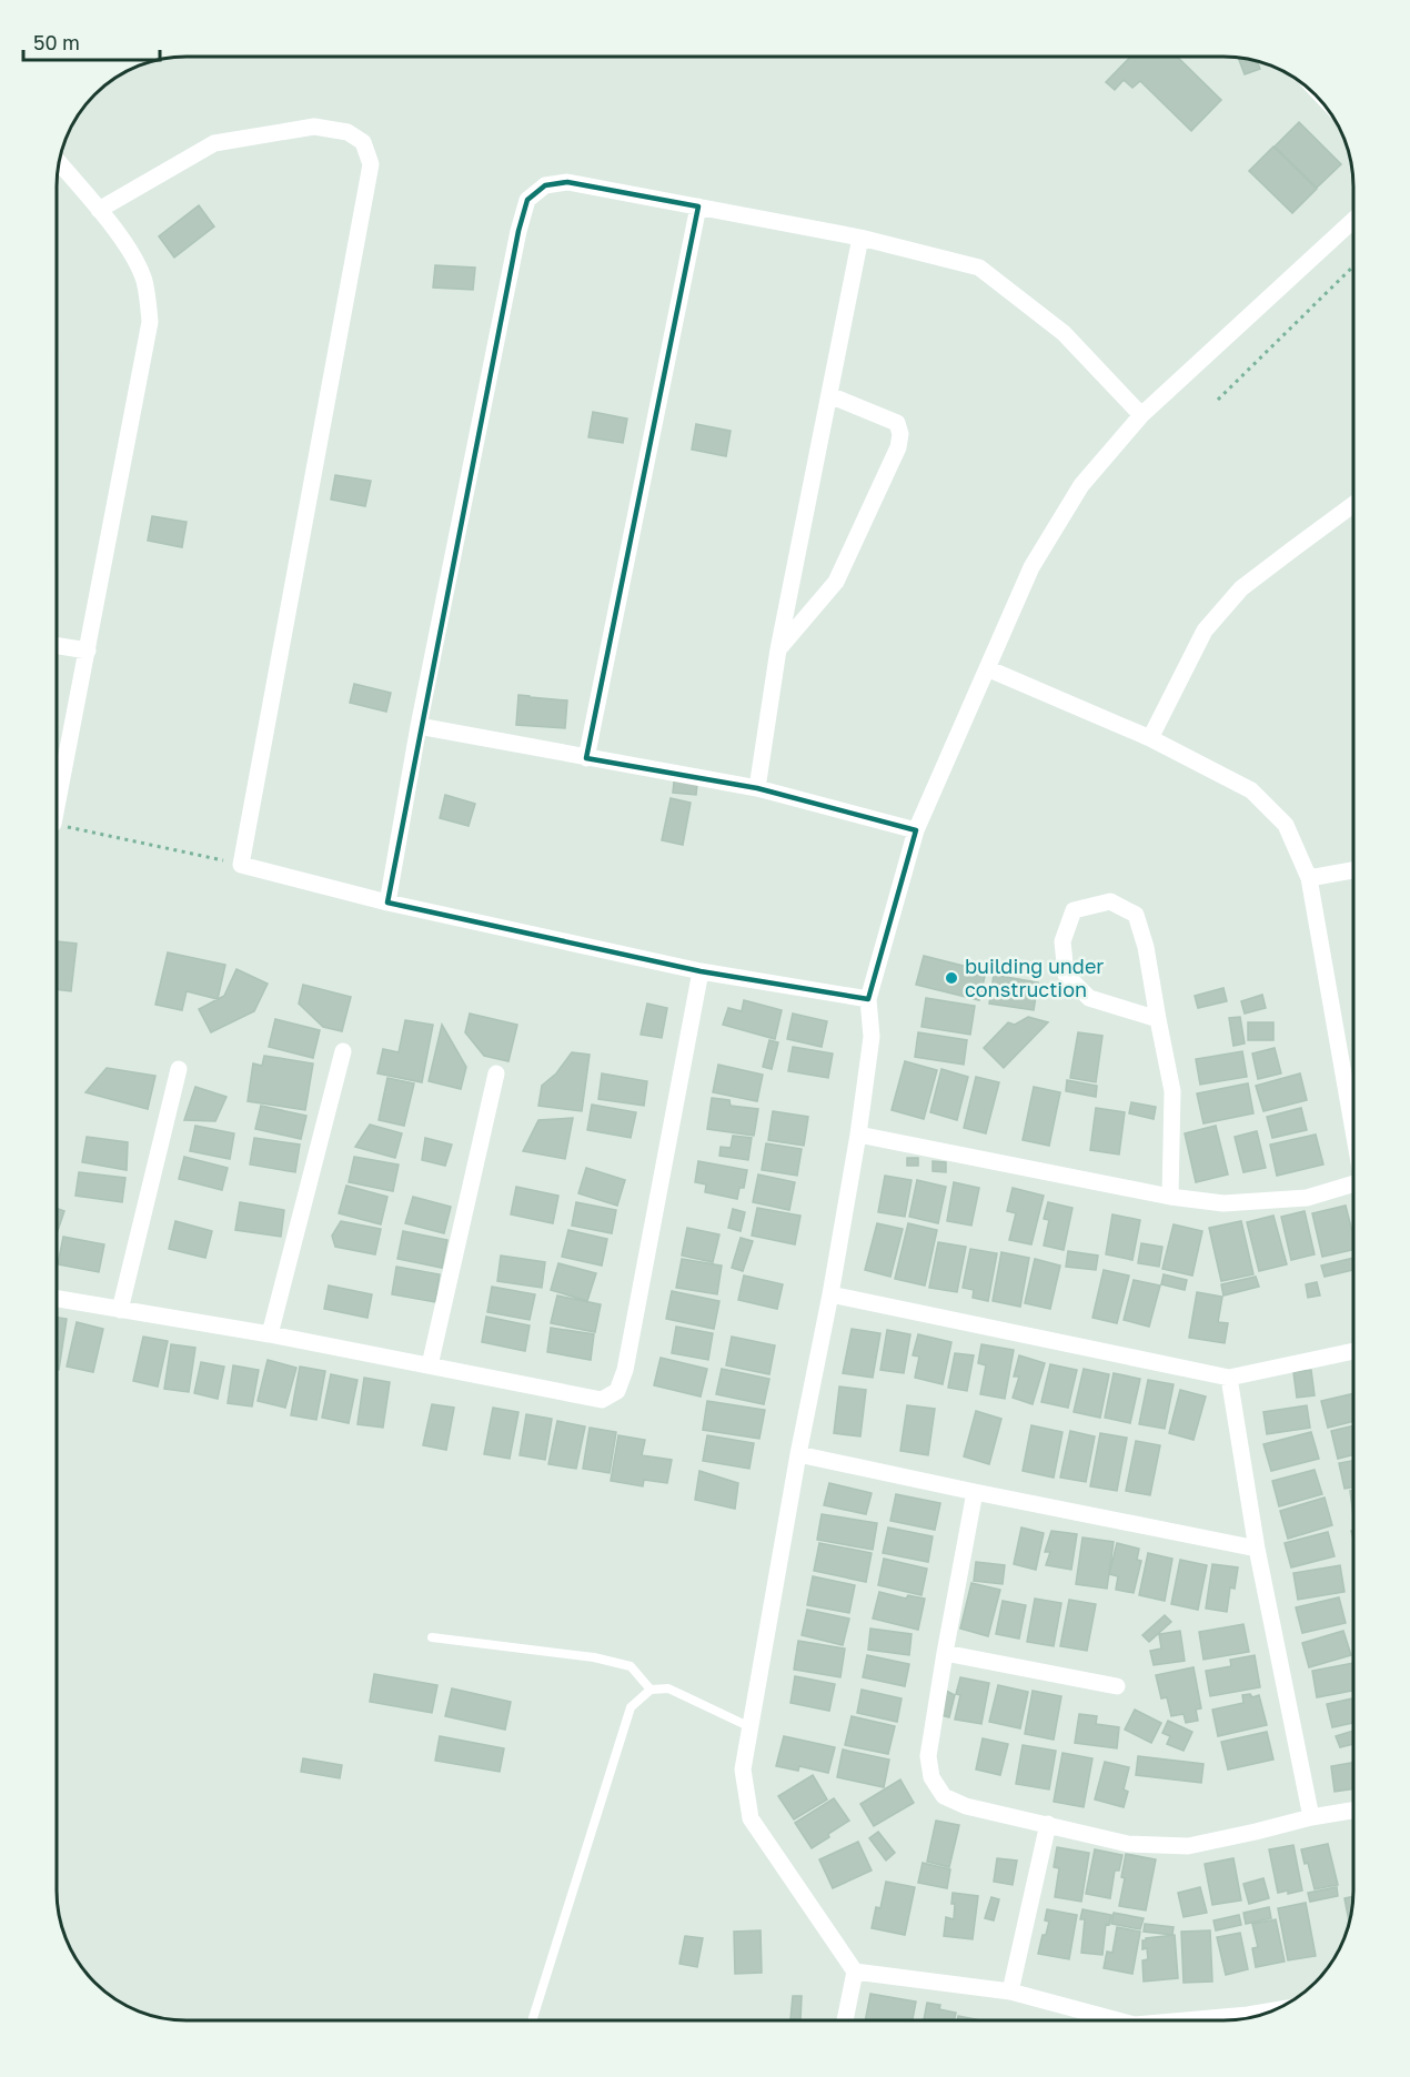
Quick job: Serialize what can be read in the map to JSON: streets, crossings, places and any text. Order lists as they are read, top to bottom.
{
  "places": ["building under construction"],
  "scale_bar": "50 m"
}
